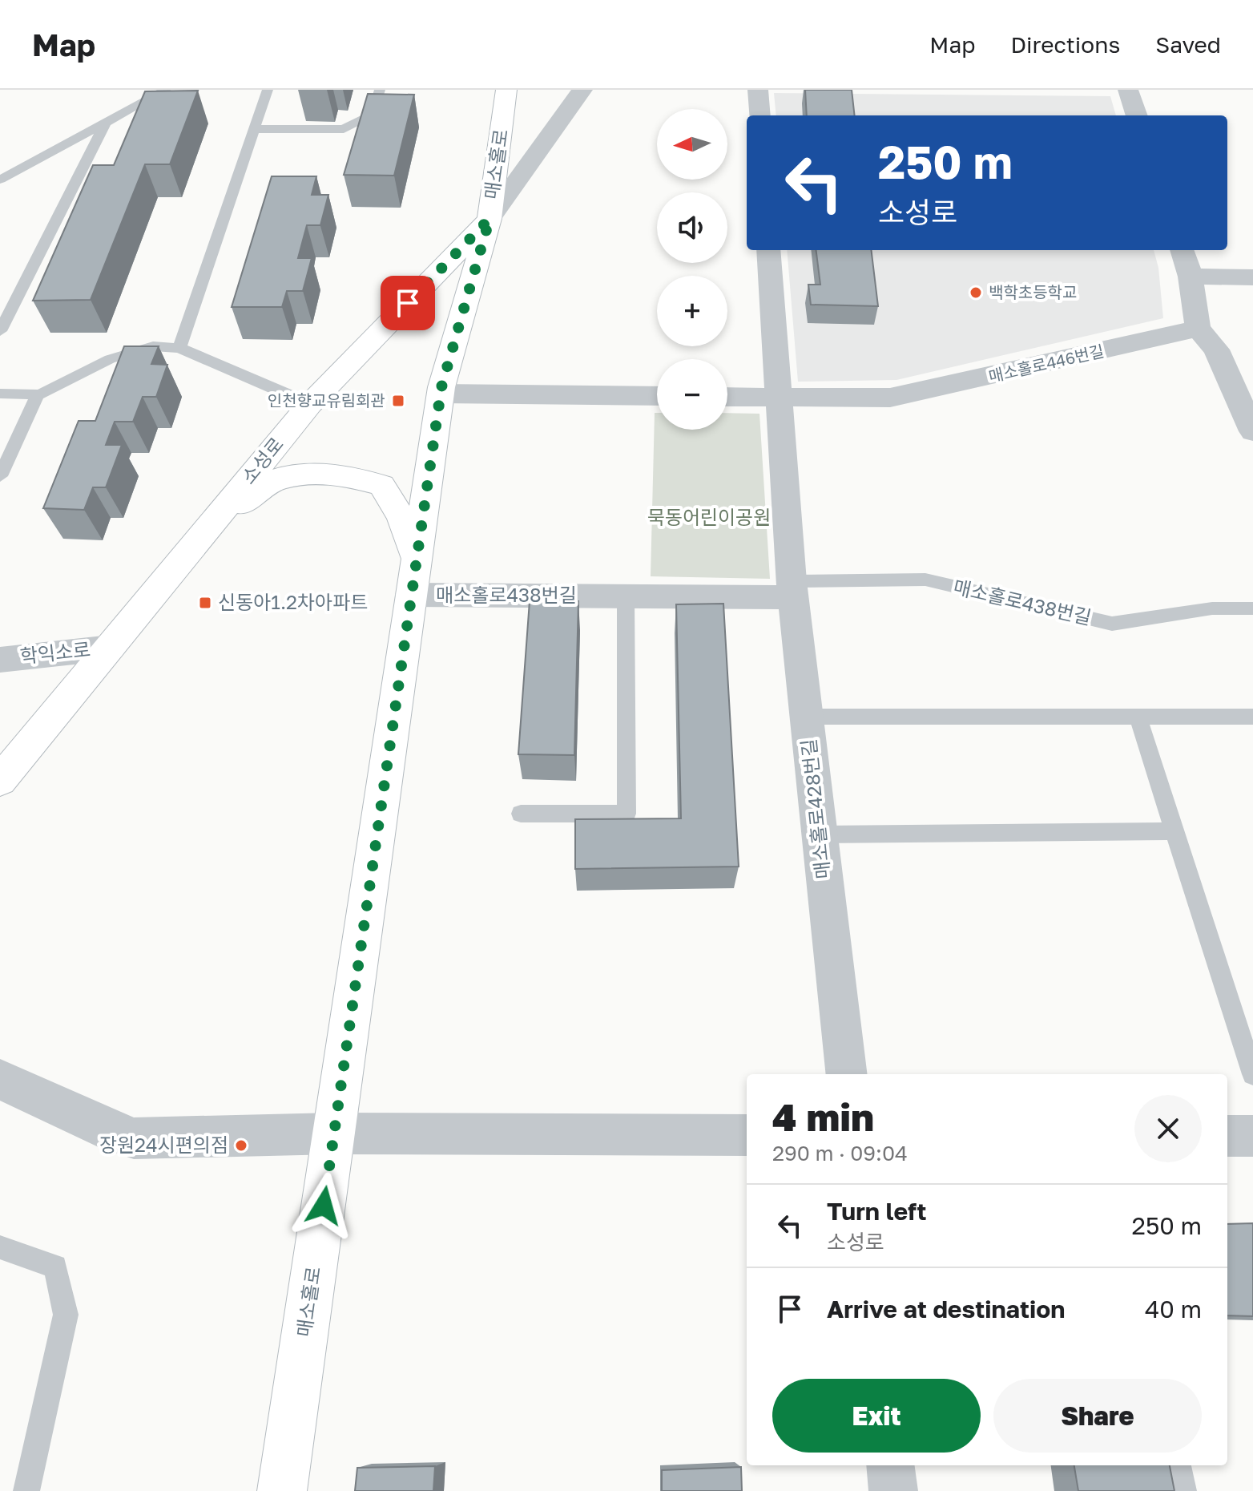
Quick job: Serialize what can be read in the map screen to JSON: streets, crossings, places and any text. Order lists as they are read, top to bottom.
{
  "streets": {
    "main road": ["매소홀로", "소성로"],
    "street": [
      "매소홀로446번길",
      "매소홀로438번길",
      "학익소로",
      "매소홀로428번길"
    ]
  },
  "crossings": [
    ["매소홀로", "소성로"],
    ["매소홀로", "매소홀로438번길"],
    ["소성로", "학익소로"]
  ],
  "parks": ["묵동어린이공원"],
  "places": {
    "other": ["백학초등학교", "장원24시편의점"],
    "transit": ["인천향교유림회관", "신동아1.2차아파트"]
  },
  "north": "left",
  "page": {
    "header": "Map",
    "nav": ["Map", "Directions", "Saved"],
    "map_buttons": ["+", "−"],
    "turn": ["250 m", "소성로"],
    "heading": ["4 min", "290 m · 09:04"],
    "list": [
      {
        "name": "Turn left",
        "note": "소성로",
        "value": "250 m"
      },
      {
        "name": "Arrive at destination",
        "value": "40 m"
      }
    ],
    "buttons": ["Exit", "Share"]
  }
}
